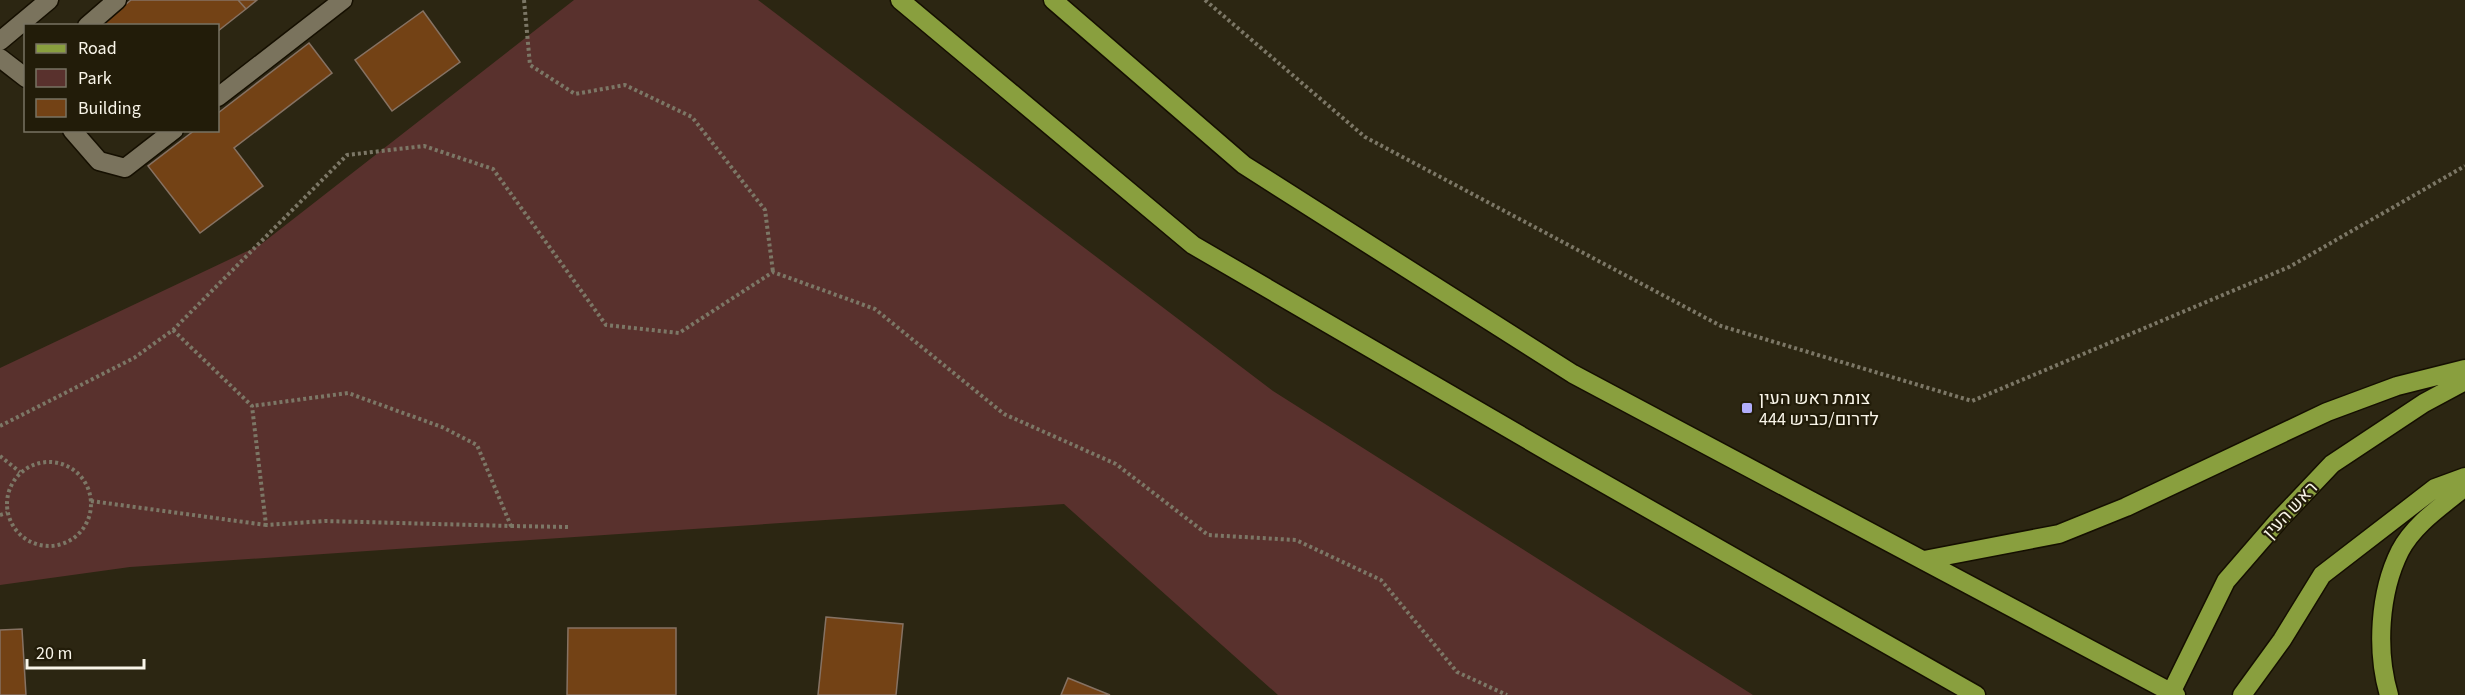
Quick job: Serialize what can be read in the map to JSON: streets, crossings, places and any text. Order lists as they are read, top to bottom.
{
  "streets": {
    "main road": ["ראש העין"]
  },
  "places": {
    "transit": ["צומת ראש העין לדרום/כביש 444"]
  },
  "legend": ["Road", "Park", "Building"],
  "scale_bar": "20 m"
}
